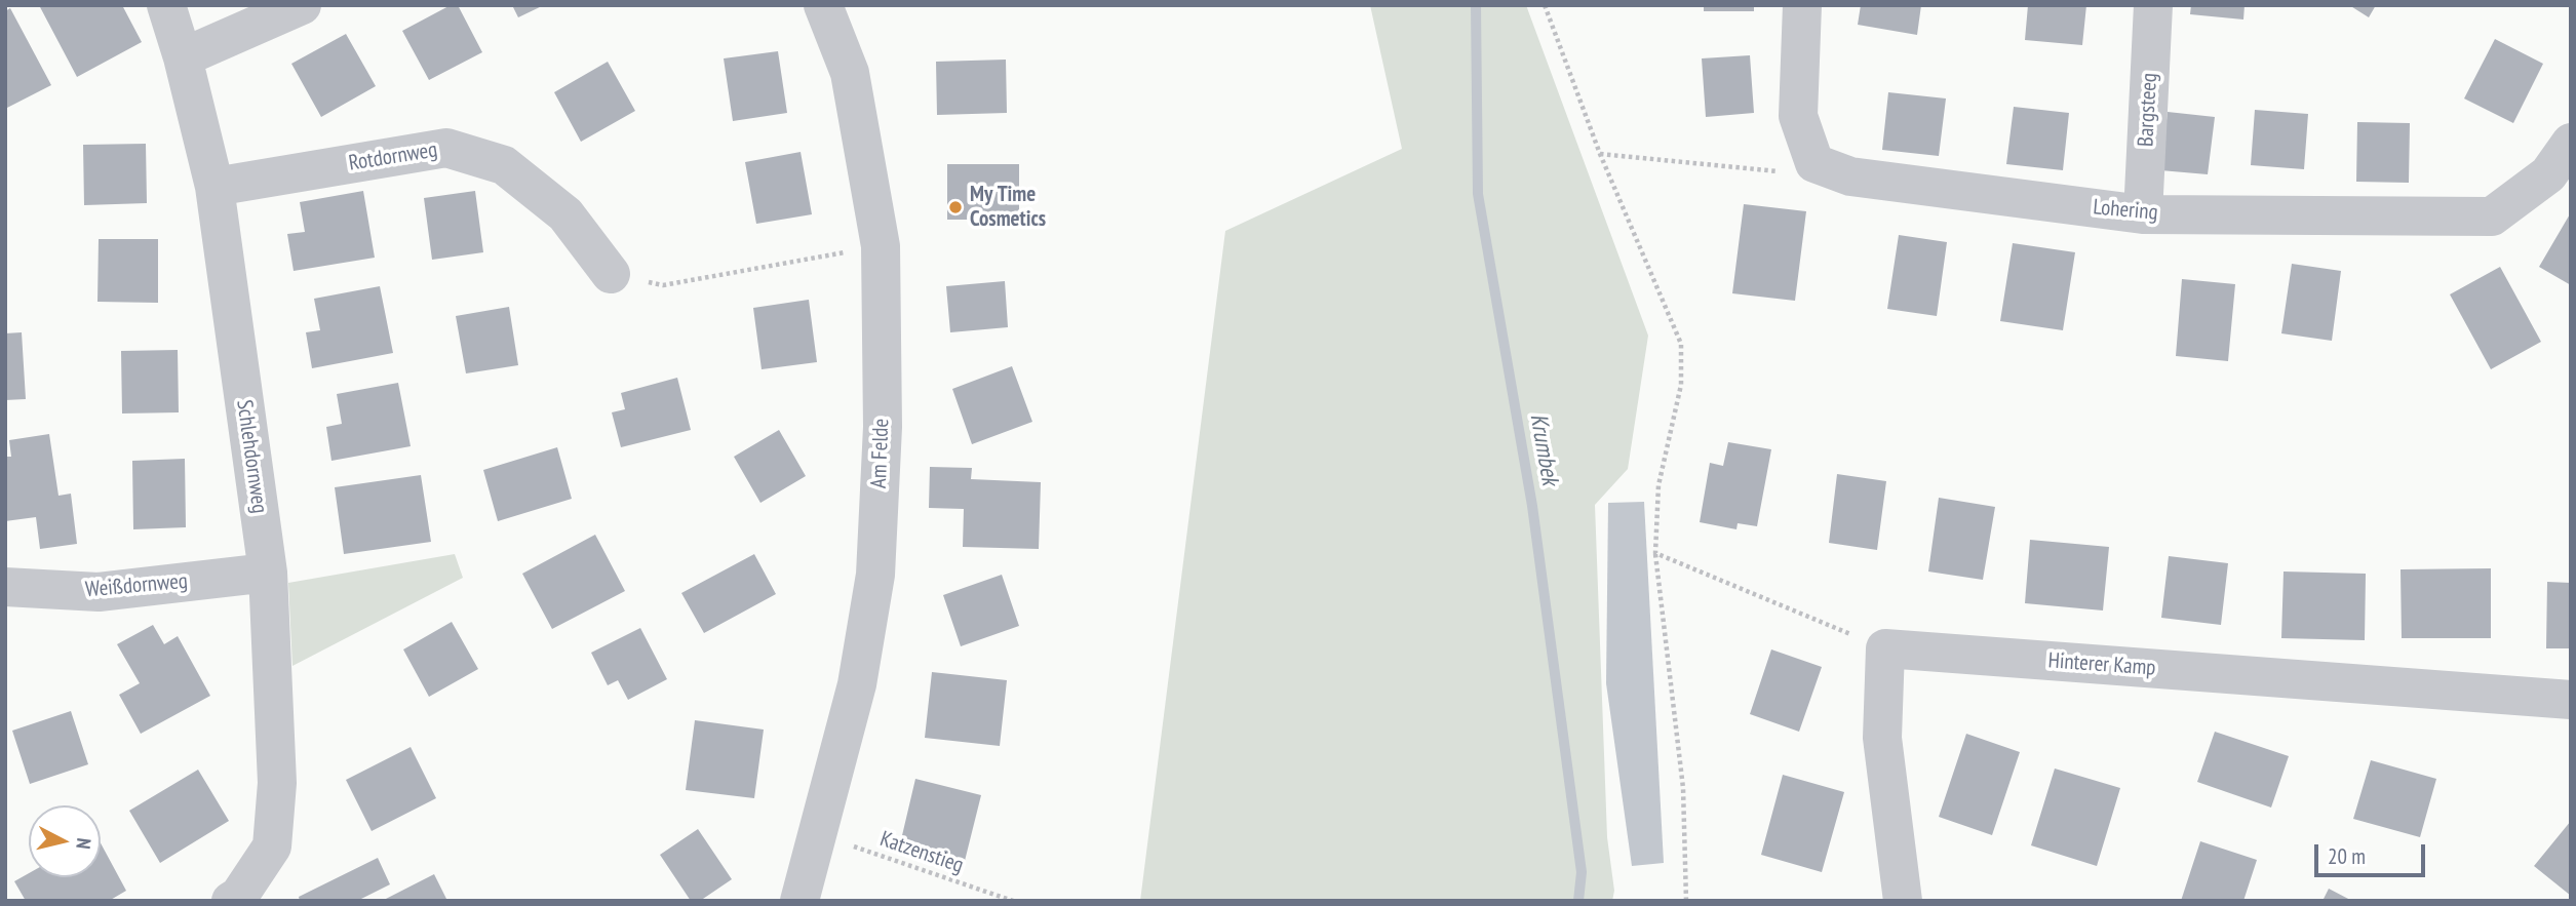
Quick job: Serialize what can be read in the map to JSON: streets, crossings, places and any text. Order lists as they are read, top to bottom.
{
  "streets": {
    "street": [
      "Bargsteeg",
      "Rotdornweg",
      "Lohering",
      "Am Felde",
      "Schlehdornweg",
      "Weißdornweg",
      "Hinterer Kamp"
    ],
    "path": ["Katzenstieg"]
  },
  "crossings": [
    ["Bargsteeg", "Lohering"],
    ["Rotdornweg", "Schlehdornweg"],
    ["Am Felde", "Katzenstieg"],
    ["Schlehdornweg", "Weißdornweg"]
  ],
  "water": ["Krumbek"],
  "places": ["My Time Cosmetics"],
  "scale_bar": "20 m",
  "north": "right"
}
